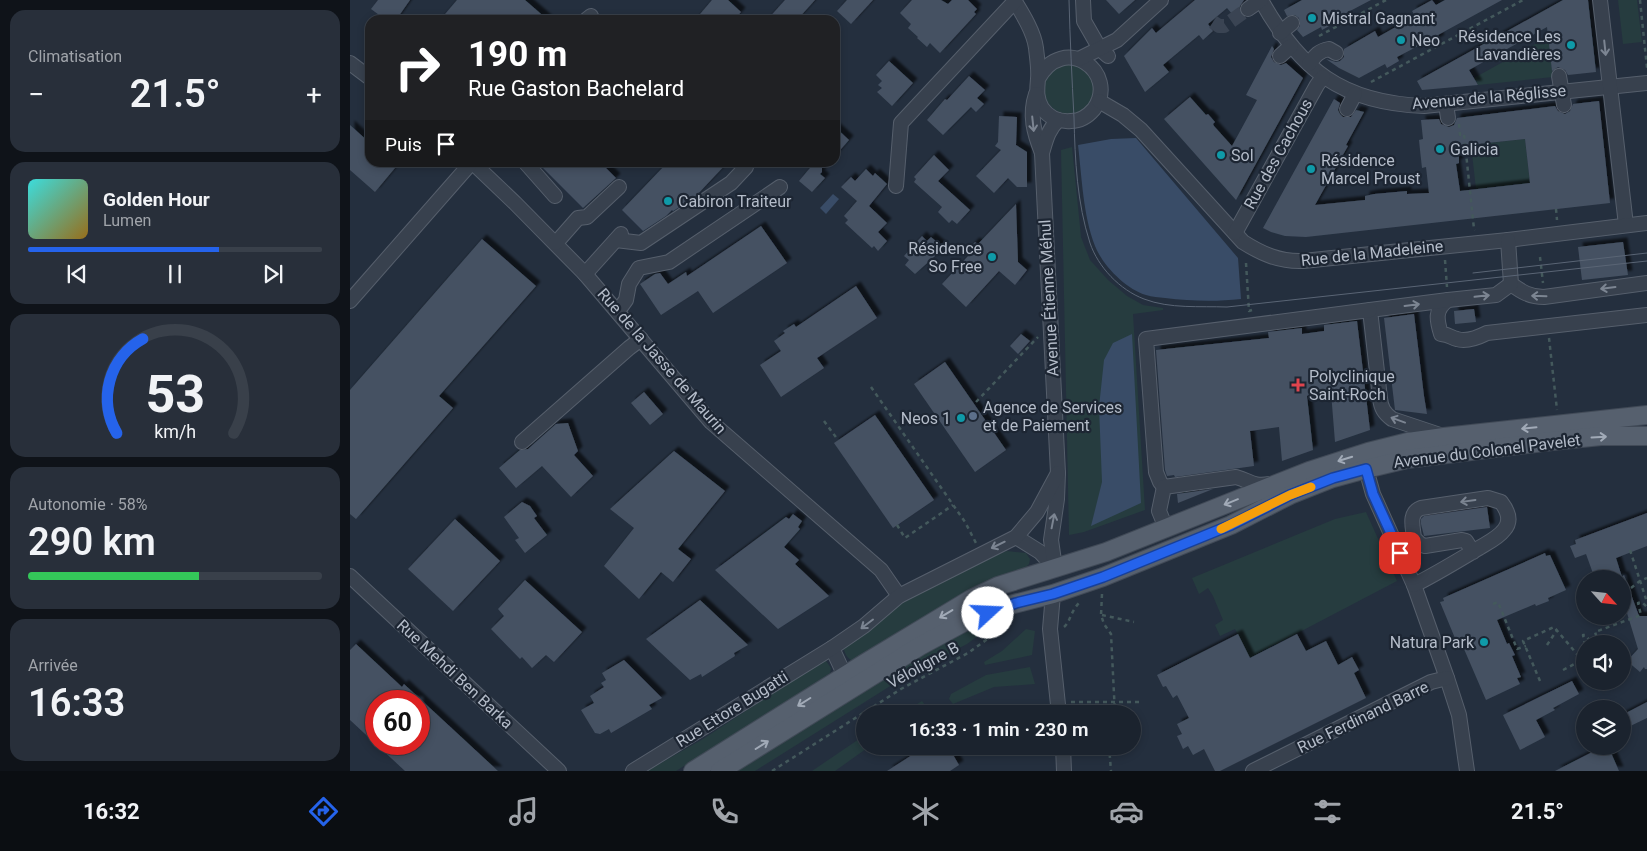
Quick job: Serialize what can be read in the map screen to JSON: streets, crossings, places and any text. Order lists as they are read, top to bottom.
{
  "streets": {
    "main road": ["Avenue du Colonel Pavelet"],
    "street": [
      "Avenue de la Réglisse",
      "Rue des Cachous",
      "Rue de la Madeleine",
      "Avenue Étienne Méhul",
      "Rue de la Jasse de Maurin",
      "Rue Mehdi Ben Barka",
      "Rue Ettore Bugatti",
      "Rue Ferdinand Barre"
    ],
    "path": ["Véloligne B"]
  },
  "crossings": [
    ["Avenue de la Réglisse", "Rue des Cachous"],
    ["Rue des Cachous", "Rue de la Madeleine"],
    ["Rue de la Madeleine", "Avenue Étienne Méhul"],
    ["Avenue Étienne Méhul", "Avenue du Colonel Pavelet"],
    ["Rue de la Jasse de Maurin", "Rue Ettore Bugatti"]
  ],
  "places": {
    "other": [
      "Mistral Gagnant",
      "Neo",
      "Résidence Les Lavandières",
      "Galicia",
      "Sol",
      "Résidence Marcel Proust",
      "Cabiron Traiteur",
      "Résidence So Free",
      "Agence de Services et de Paiement",
      "Neos 1",
      "Natura Park"
    ],
    "health": ["Polyclinique Saint-Roch"]
  },
  "north": "bottom right",
  "page": {
    "tile": [
      "Climatisation",
      ["Autonomie · 58%", "290 km"],
      ["Arrivée", "16:33"]
    ],
    "turn": ["190 m", "Rue Gaston Bachelard"],
    "heat": ["−", "21.5°", "+"],
    "then": "Puis",
    "song": ["Golden Hour", "Lumen"],
    "limit": "60",
    "trip": "16:33 · 1 min · 230 m",
    "tabs": ["16:32", "21.5°"],
    "gauge": ["53", "km/h"]
  }
}
